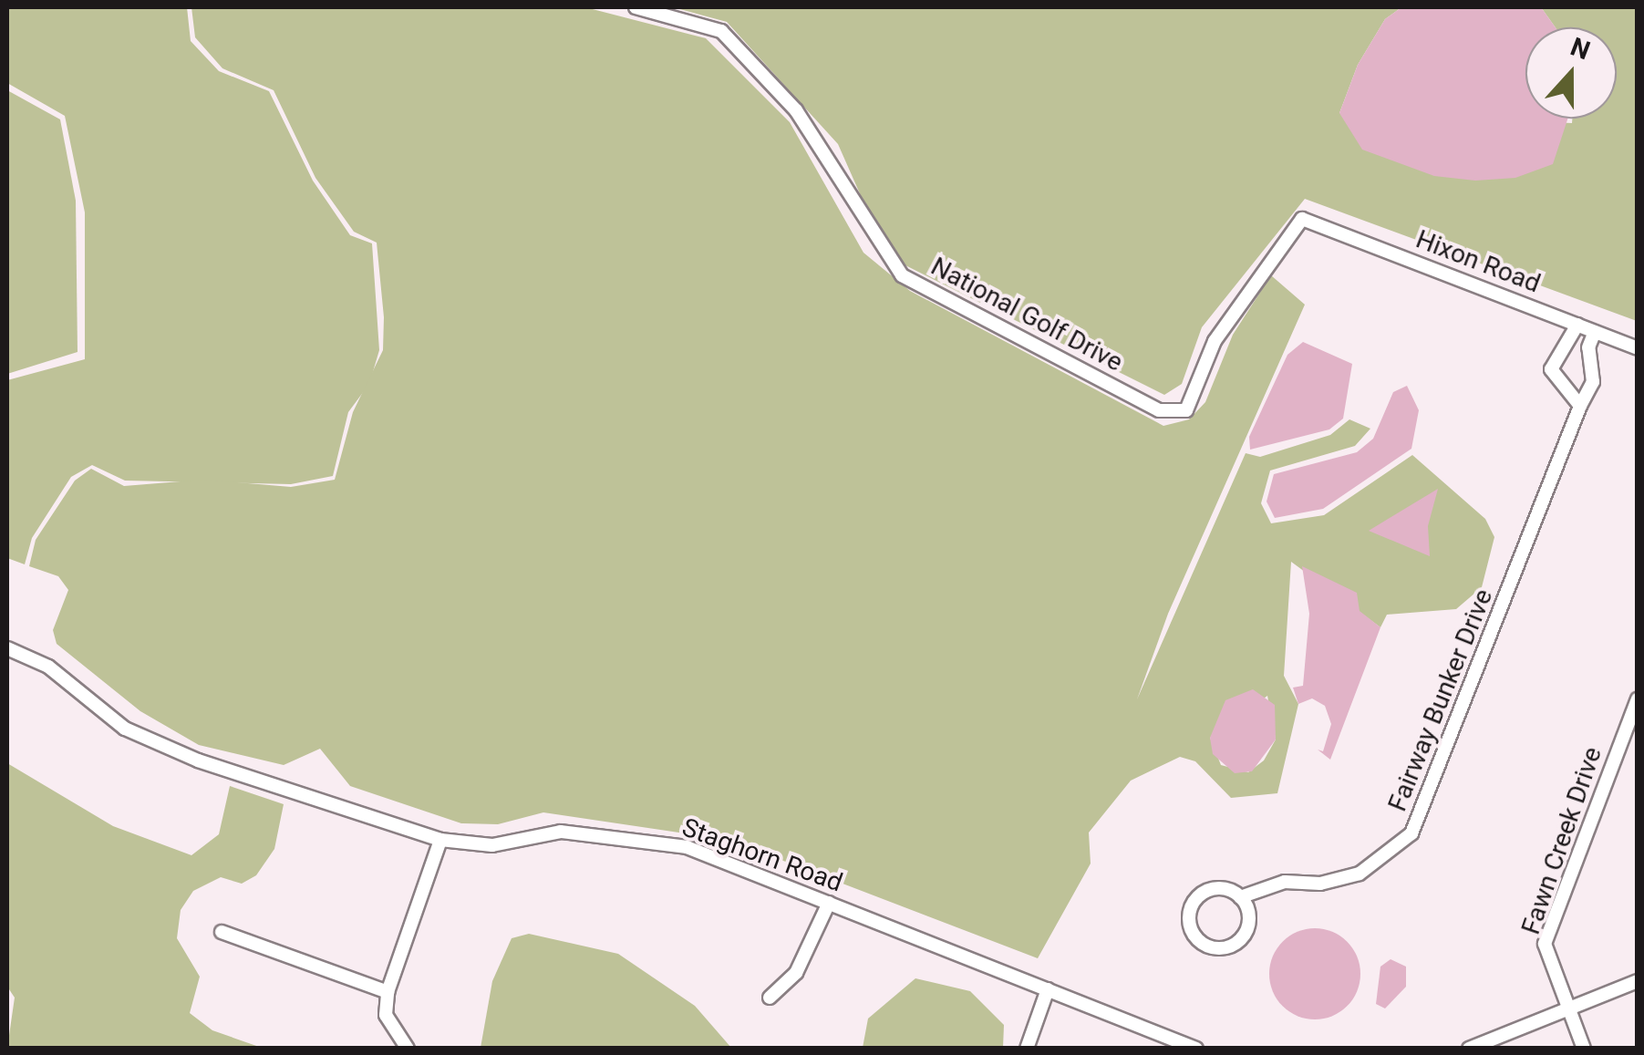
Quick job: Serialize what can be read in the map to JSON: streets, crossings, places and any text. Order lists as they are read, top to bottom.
{
  "streets": {
    "street": [
      "Hixon Road",
      "National Golf Drive",
      "Fairway Bunker Drive",
      "Fawn Creek Drive",
      "Staghorn Road"
    ]
  },
  "crossings": [
    ["Hixon Road", "National Golf Drive"],
    ["Hixon Road", "Fairway Bunker Drive"]
  ],
  "north": "top"
}
